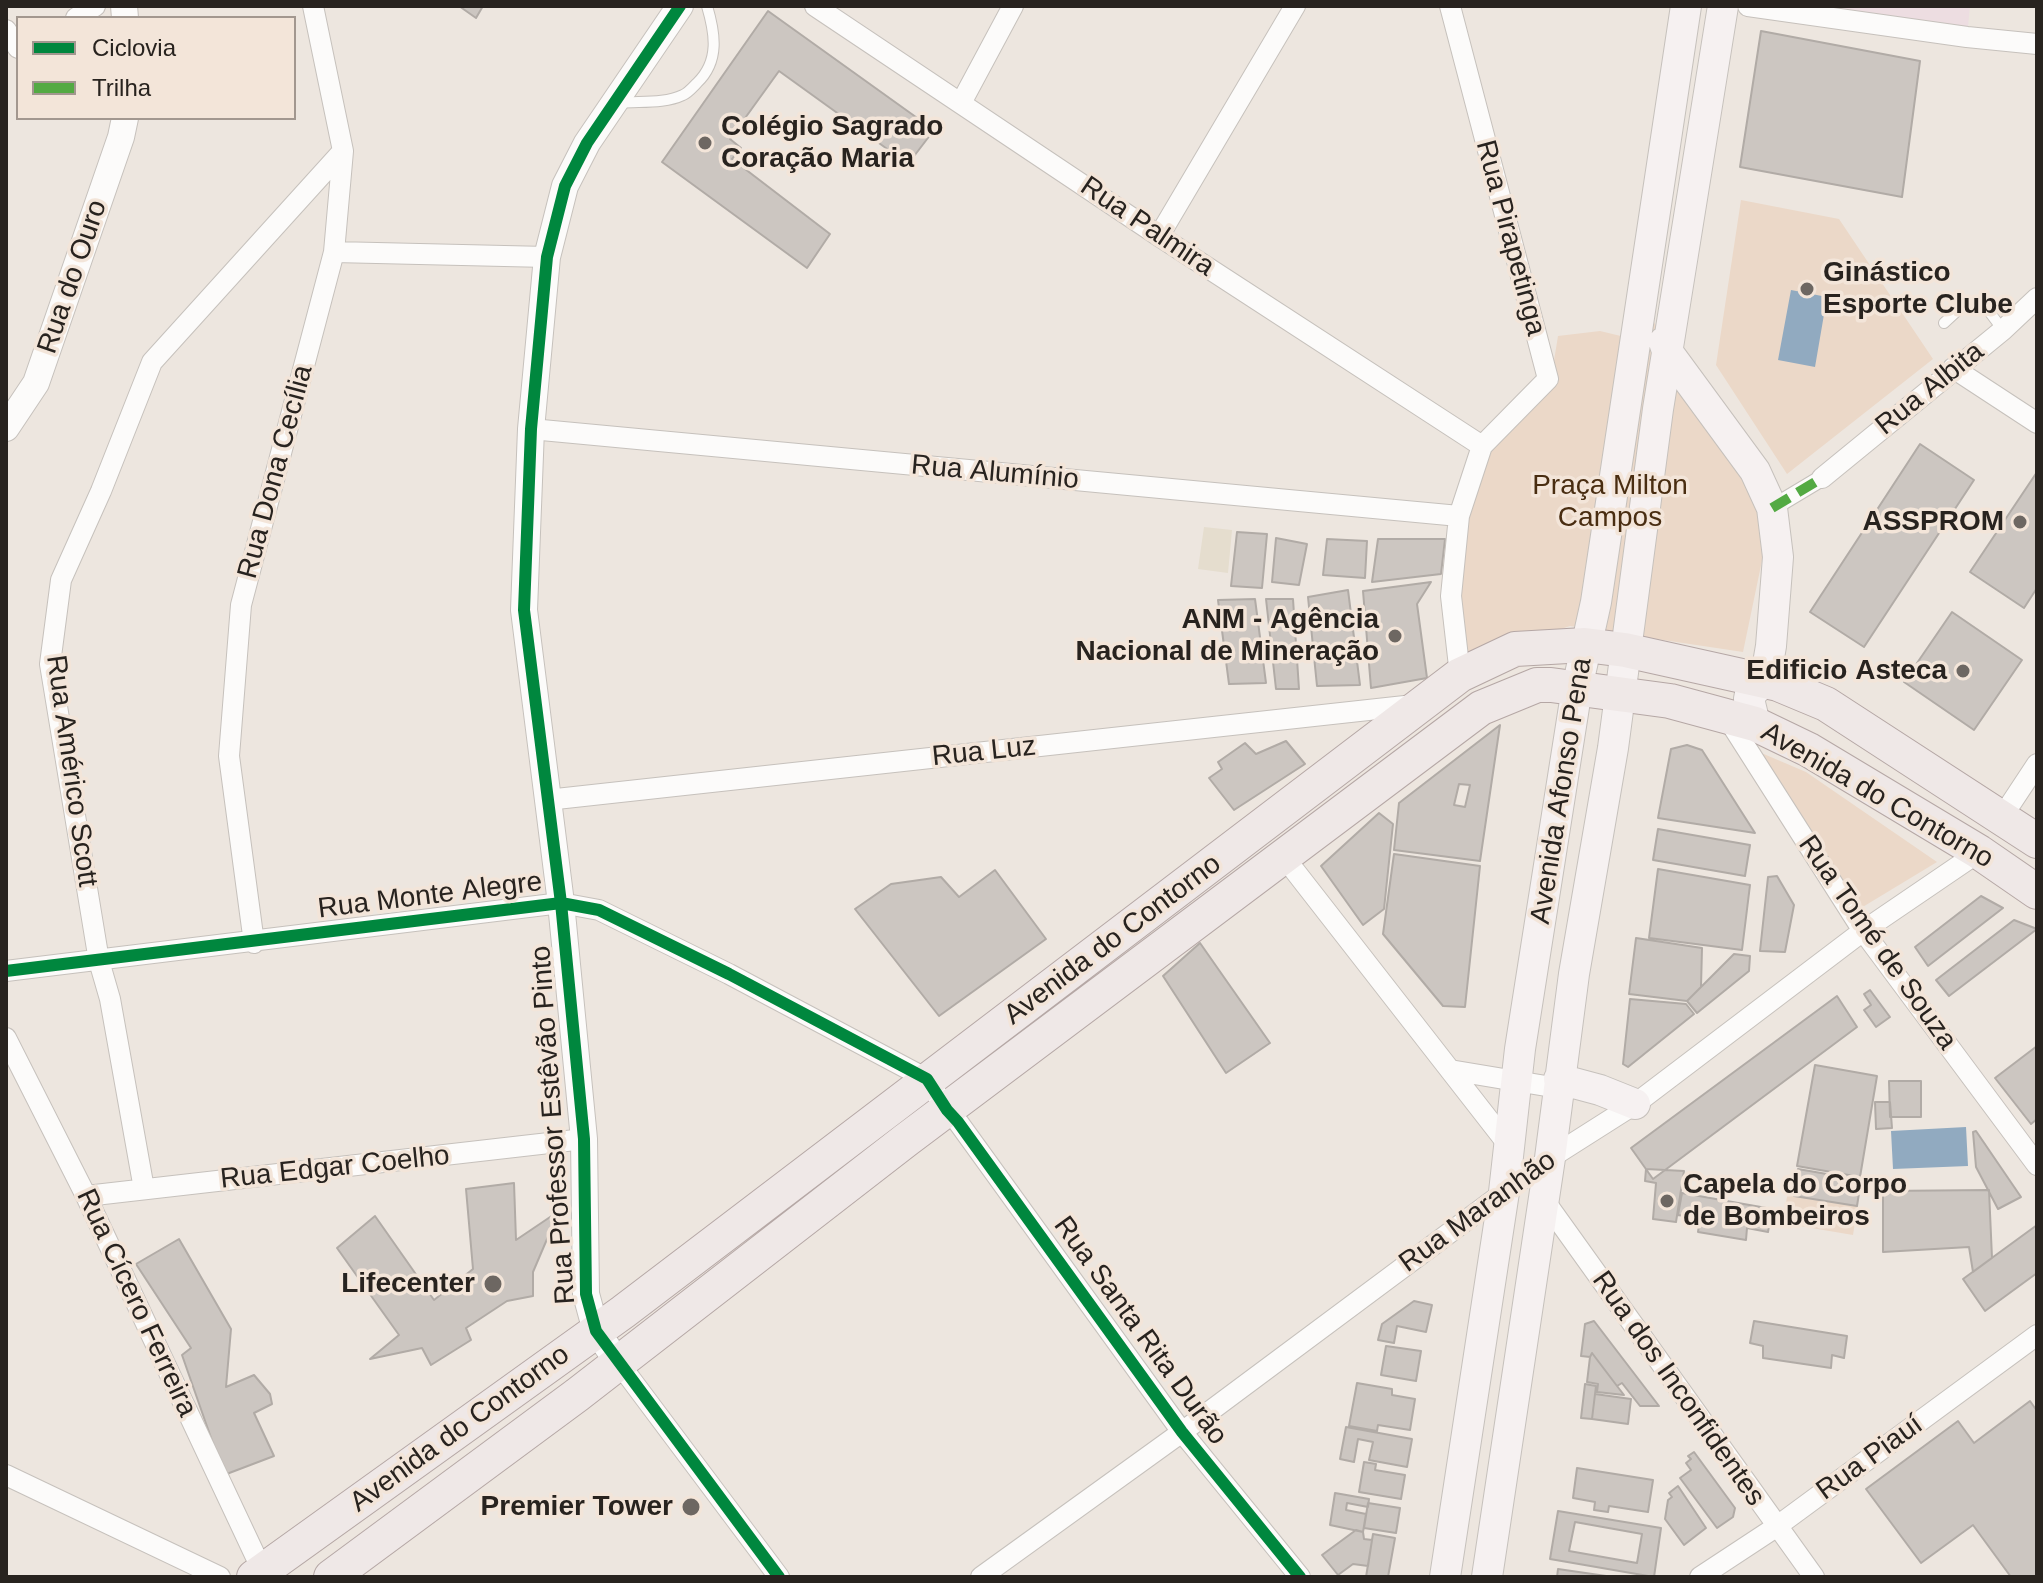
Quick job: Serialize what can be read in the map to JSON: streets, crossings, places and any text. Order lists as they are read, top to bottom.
{
  "streets": {
    "main road": ["Avenida Afonso Pena", "Avenida do Contorno"],
    "street": [
      "Rua Palmira",
      "Rua Pirapetinga",
      "Rua do Ouro",
      "Rua Albita",
      "Rua Dona Cecília",
      "Rua Alumínio",
      "Rua Luz",
      "Rua Américo Scott",
      "Rua Monte Alegre",
      "Rua Tomé de Souza",
      "Rua Professor Estêvão Pinto",
      "Rua Edgar Coelho",
      "Rua Maranhão",
      "Rua Cícero Ferreira",
      "Rua Santa Rita Durão",
      "Rua dos Inconfidentes",
      "Rua Piauí"
    ]
  },
  "crossings": [
    ["Rua Palmira", "Rua Pirapetinga"],
    ["Rua Dona Cecília", "Rua Américo Scott"],
    ["Rua Dona Cecília", "Rua Monte Alegre"],
    ["Rua Alumínio", "Rua Professor Estêvão Pinto"],
    ["Rua Luz", "Avenida do Contorno"],
    ["Rua Luz", "Rua Professor Estêvão Pinto"],
    ["Rua Américo Scott", "Rua Monte Alegre"],
    ["Rua Américo Scott", "Rua Edgar Coelho"],
    ["Avenida Afonso Pena", "Avenida do Contorno"],
    ["Avenida Afonso Pena", "Rua Maranhão"],
    ["Avenida Afonso Pena", "Rua dos Inconfidentes"],
    ["Avenida do Contorno", "Rua Monte Alegre"],
    ["Avenida do Contorno", "Rua Tomé de Souza"],
    ["Avenida do Contorno", "Rua Professor Estêvão Pinto"],
    ["Avenida do Contorno", "Rua Maranhão"],
    ["Avenida do Contorno", "Rua Cícero Ferreira"],
    ["Avenida do Contorno", "Rua Santa Rita Durão"],
    ["Rua Monte Alegre", "Rua Professor Estêvão Pinto"],
    ["Rua Monte Alegre", "Rua Santa Rita Durão"],
    ["Rua Tomé de Souza", "Rua Maranhão"],
    ["Rua Professor Estêvão Pinto", "Rua Edgar Coelho"],
    ["Rua Edgar Coelho", "Rua Cícero Ferreira"],
    ["Rua Maranhão", "Rua Santa Rita Durão"],
    ["Rua dos Inconfidentes", "Rua Piauí"]
  ],
  "parks": ["Praça Milton Campos"],
  "places": [
    "Colégio Sagrado Coração Maria",
    "Ginástico Esporte Clube",
    "ASSPROM",
    "ANM - Agência Nacional de Mineração",
    "Edificio Asteca",
    "Capela do Corpo de Bombeiros",
    "Lifecenter",
    "Premier Tower"
  ],
  "legend": ["Ciclovia", "Trilha"]
}
